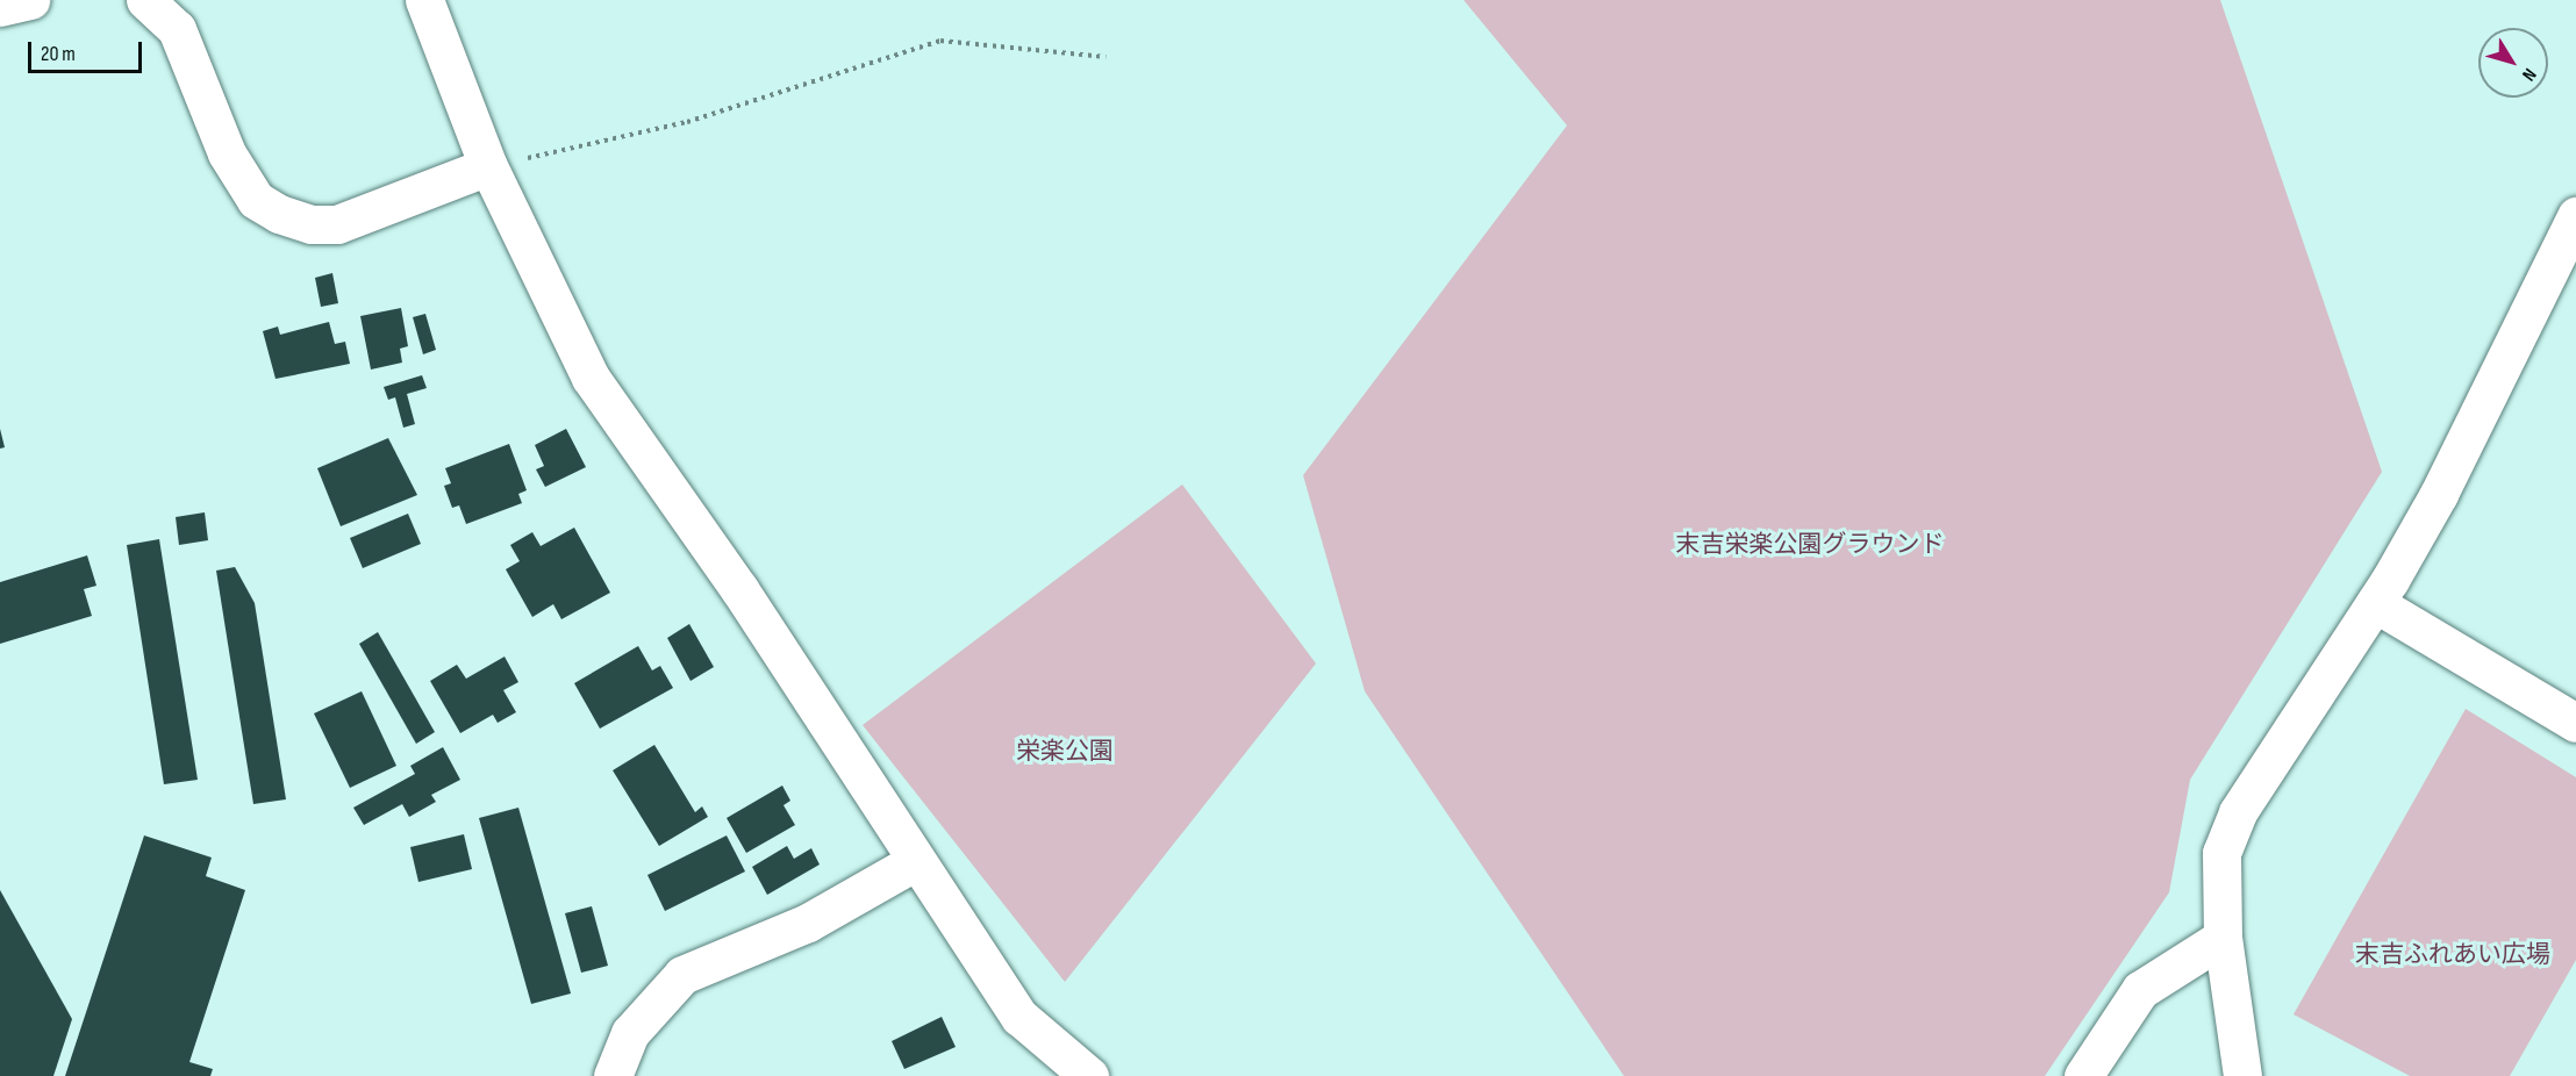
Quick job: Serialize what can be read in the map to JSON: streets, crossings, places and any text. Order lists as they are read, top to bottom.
{
  "parks": ["末吉栄楽公園グラウンド", "栄楽公園", "末吉ふれあい広場"],
  "scale_bar": "20 m",
  "north": "bottom right"
}
